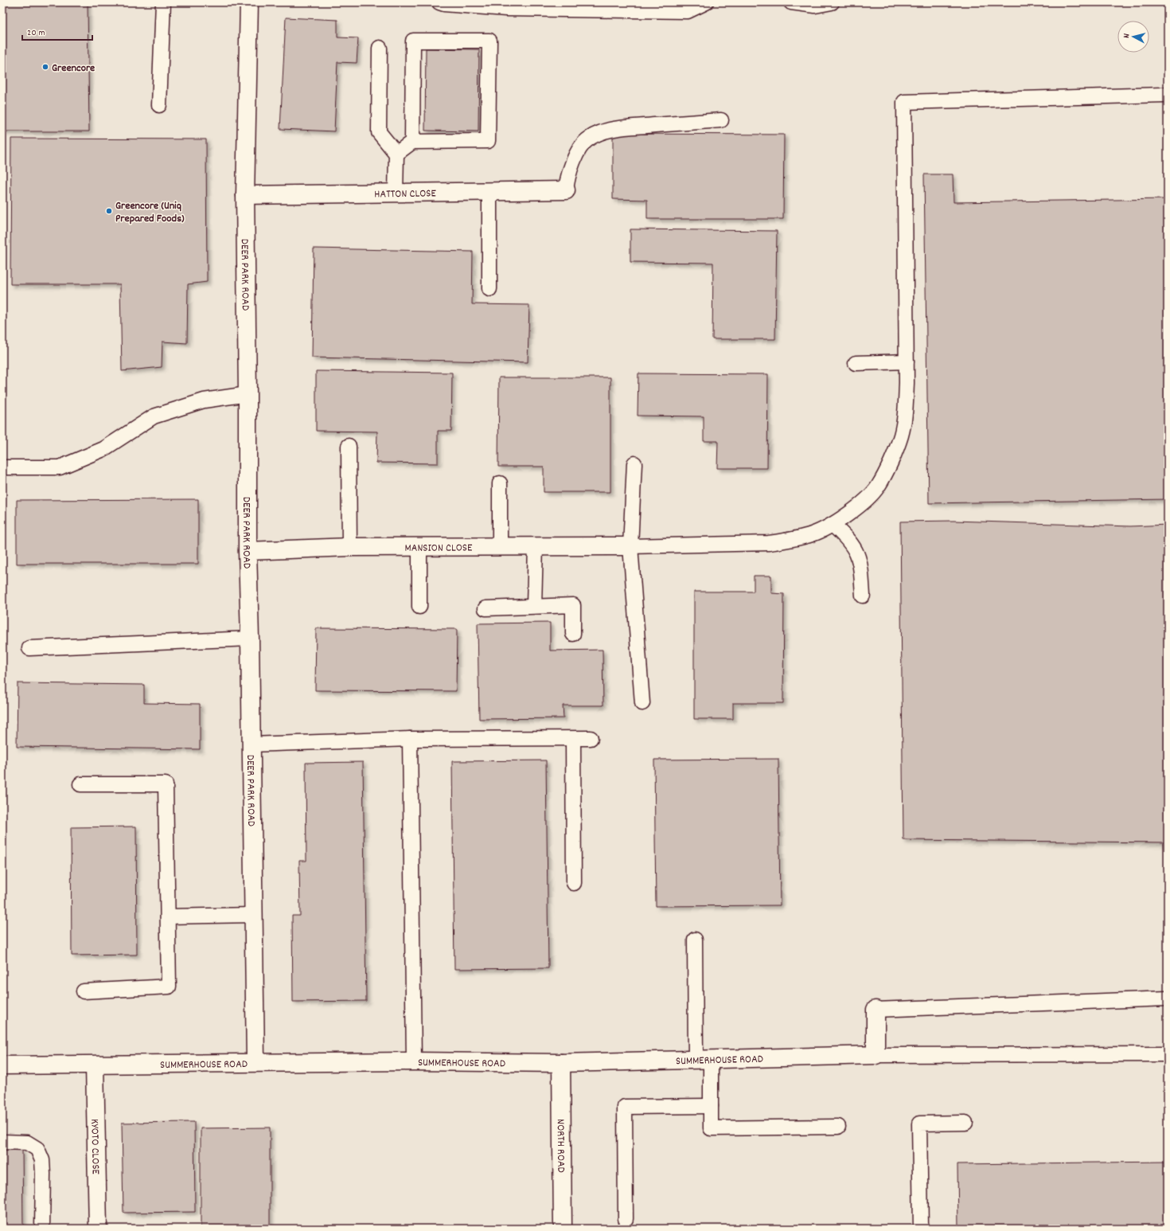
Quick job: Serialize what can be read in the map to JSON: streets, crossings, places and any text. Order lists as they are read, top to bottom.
{
  "streets": {
    "street": [
      "HATTON CLOSE",
      "DEER PARK ROAD",
      "MANSION CLOSE",
      "SUMMERHOUSE ROAD",
      "NORTH ROAD",
      "KYOTO CLOSE"
    ]
  },
  "crossings": [
    ["HATTON CLOSE", "DEER PARK ROAD"],
    ["DEER PARK ROAD", "MANSION CLOSE"],
    ["DEER PARK ROAD", "SUMMERHOUSE ROAD"],
    ["SUMMERHOUSE ROAD", "NORTH ROAD"],
    ["SUMMERHOUSE ROAD", "KYOTO CLOSE"]
  ],
  "places": ["Greencore", "Greencore (Uniq Prepared Foods)"],
  "scale_bar": "20 m",
  "north": "left"
}
